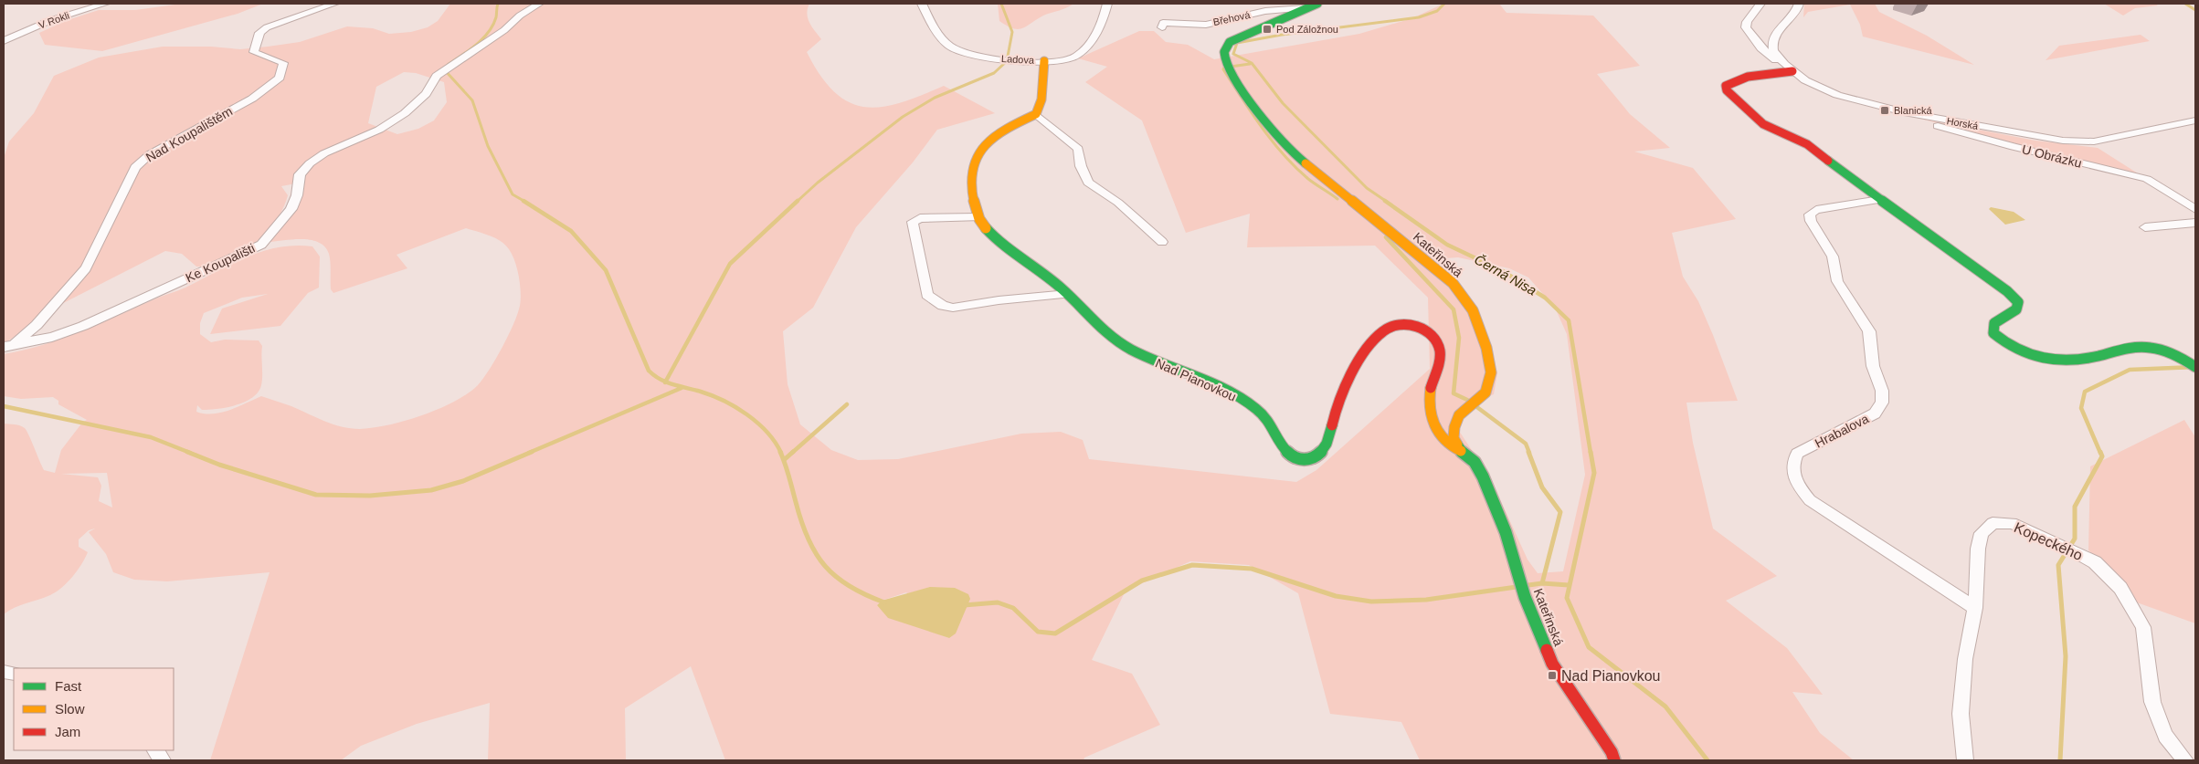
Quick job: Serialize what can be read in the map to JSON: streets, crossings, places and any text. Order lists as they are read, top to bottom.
{
  "streets": {
    "street": [
      "Břehová",
      "V Rokli",
      "Ladova",
      "Horská",
      "Nad Koupalištěm",
      "U Obrázku",
      "Kateřinská",
      "Ke Koupališti",
      "Nad Pianovkou",
      "Hrabalova",
      "Kopeckého"
    ]
  },
  "crossings": [
    ["Břehová", "Kateřinská"],
    ["Horská", "U Obrázku"],
    ["Nad Koupalištěm", "Ke Koupališti"],
    ["Kateřinská", "Nad Pianovkou"],
    ["Hrabalova", "Kopeckého"]
  ],
  "water": ["Černá Nisa"],
  "places": {
    "transit": ["Pod Záložnou", "Blanická", "Nad Pianovkou"]
  },
  "legend": ["Fast", "Slow", "Jam"]
}
